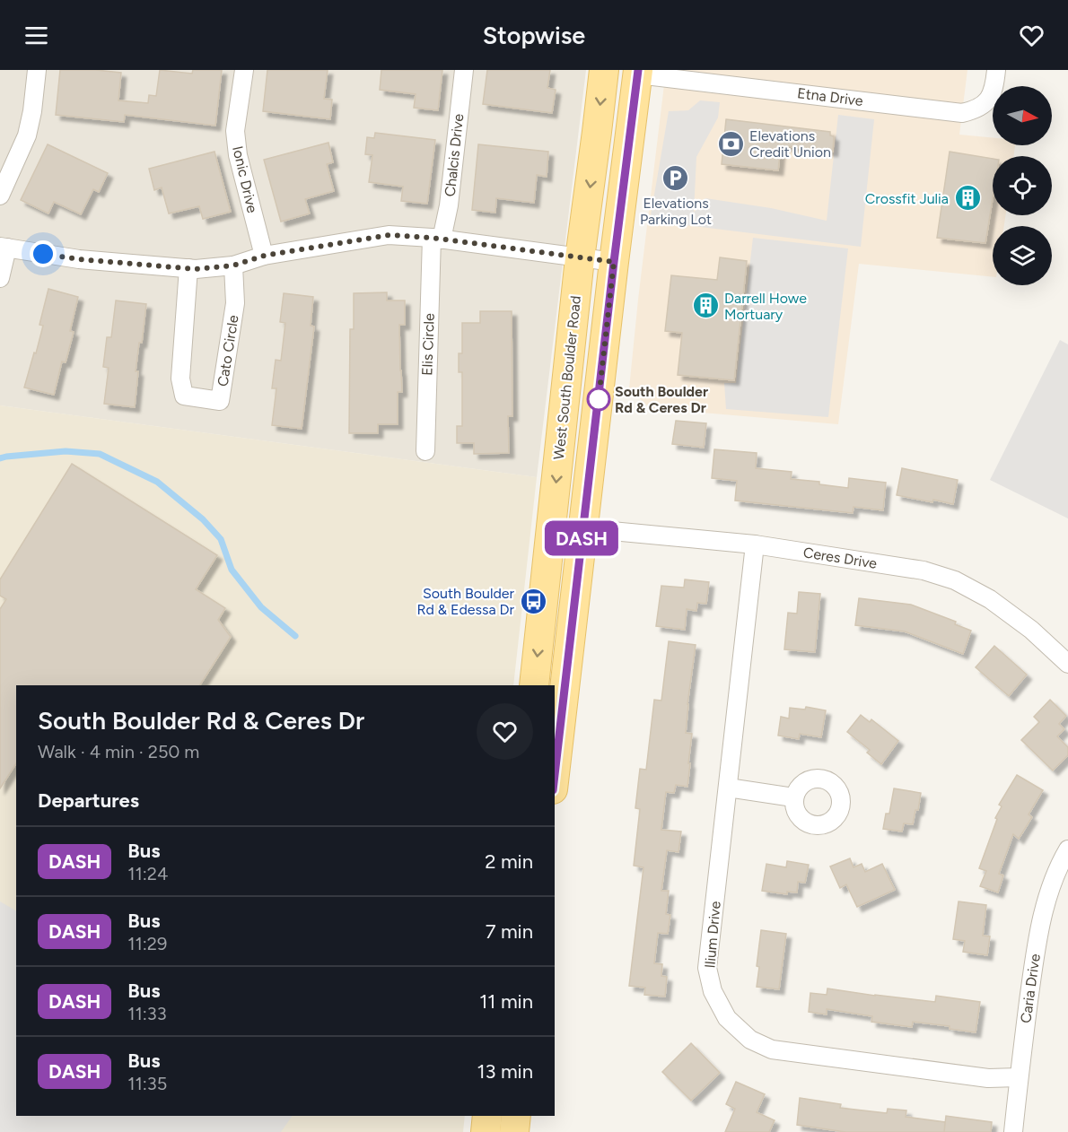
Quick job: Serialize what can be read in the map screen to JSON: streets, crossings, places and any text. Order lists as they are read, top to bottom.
{
  "streets": {
    "main road": ["West South Boulder Road"],
    "street": [
      "Etna Drive",
      "Chalcis Drive",
      "Ionic Drive",
      "Elis Circle",
      "Cato Circle",
      "Ceres Drive",
      "Ilium Drive",
      "Caria Drive"
    ]
  },
  "crossings": [
    ["Chalcis Drive", "Elis Circle"],
    ["Ceres Drive", "Ilium Drive"],
    ["Ilium Drive", "Caria Drive"]
  ],
  "places": {
    "bank": ["Elevations Credit Union"],
    "parking": ["Elevations Parking Lot"],
    "building": ["Crossfit Julia", "Darrell Howe Mortuary"],
    "other": ["South Boulder Rd & Ceres Dr"],
    "bus stop": ["South Boulder Rd & Edessa Dr"]
  },
  "lines": ["bus line DASH"],
  "north": "right",
  "page": {
    "header": "Stopwise",
    "on_map": "DASH",
    "heading": [
      ["South Boulder Rd & Ceres Dr", "Walk · 4 min · 250 m"],
      "Departures"
    ],
    "list": [
      {
        "mark": "DASH",
        "name": "Bus",
        "note": "11:24",
        "value": "2 min"
      },
      {
        "mark": "DASH",
        "name": "Bus",
        "note": "11:29",
        "value": "7 min"
      },
      {
        "mark": "DASH",
        "name": "Bus",
        "note": "11:33",
        "value": "11 min"
      },
      {
        "mark": "DASH",
        "name": "Bus",
        "note": "11:35",
        "value": "13 min"
      }
    ]
  }
}
